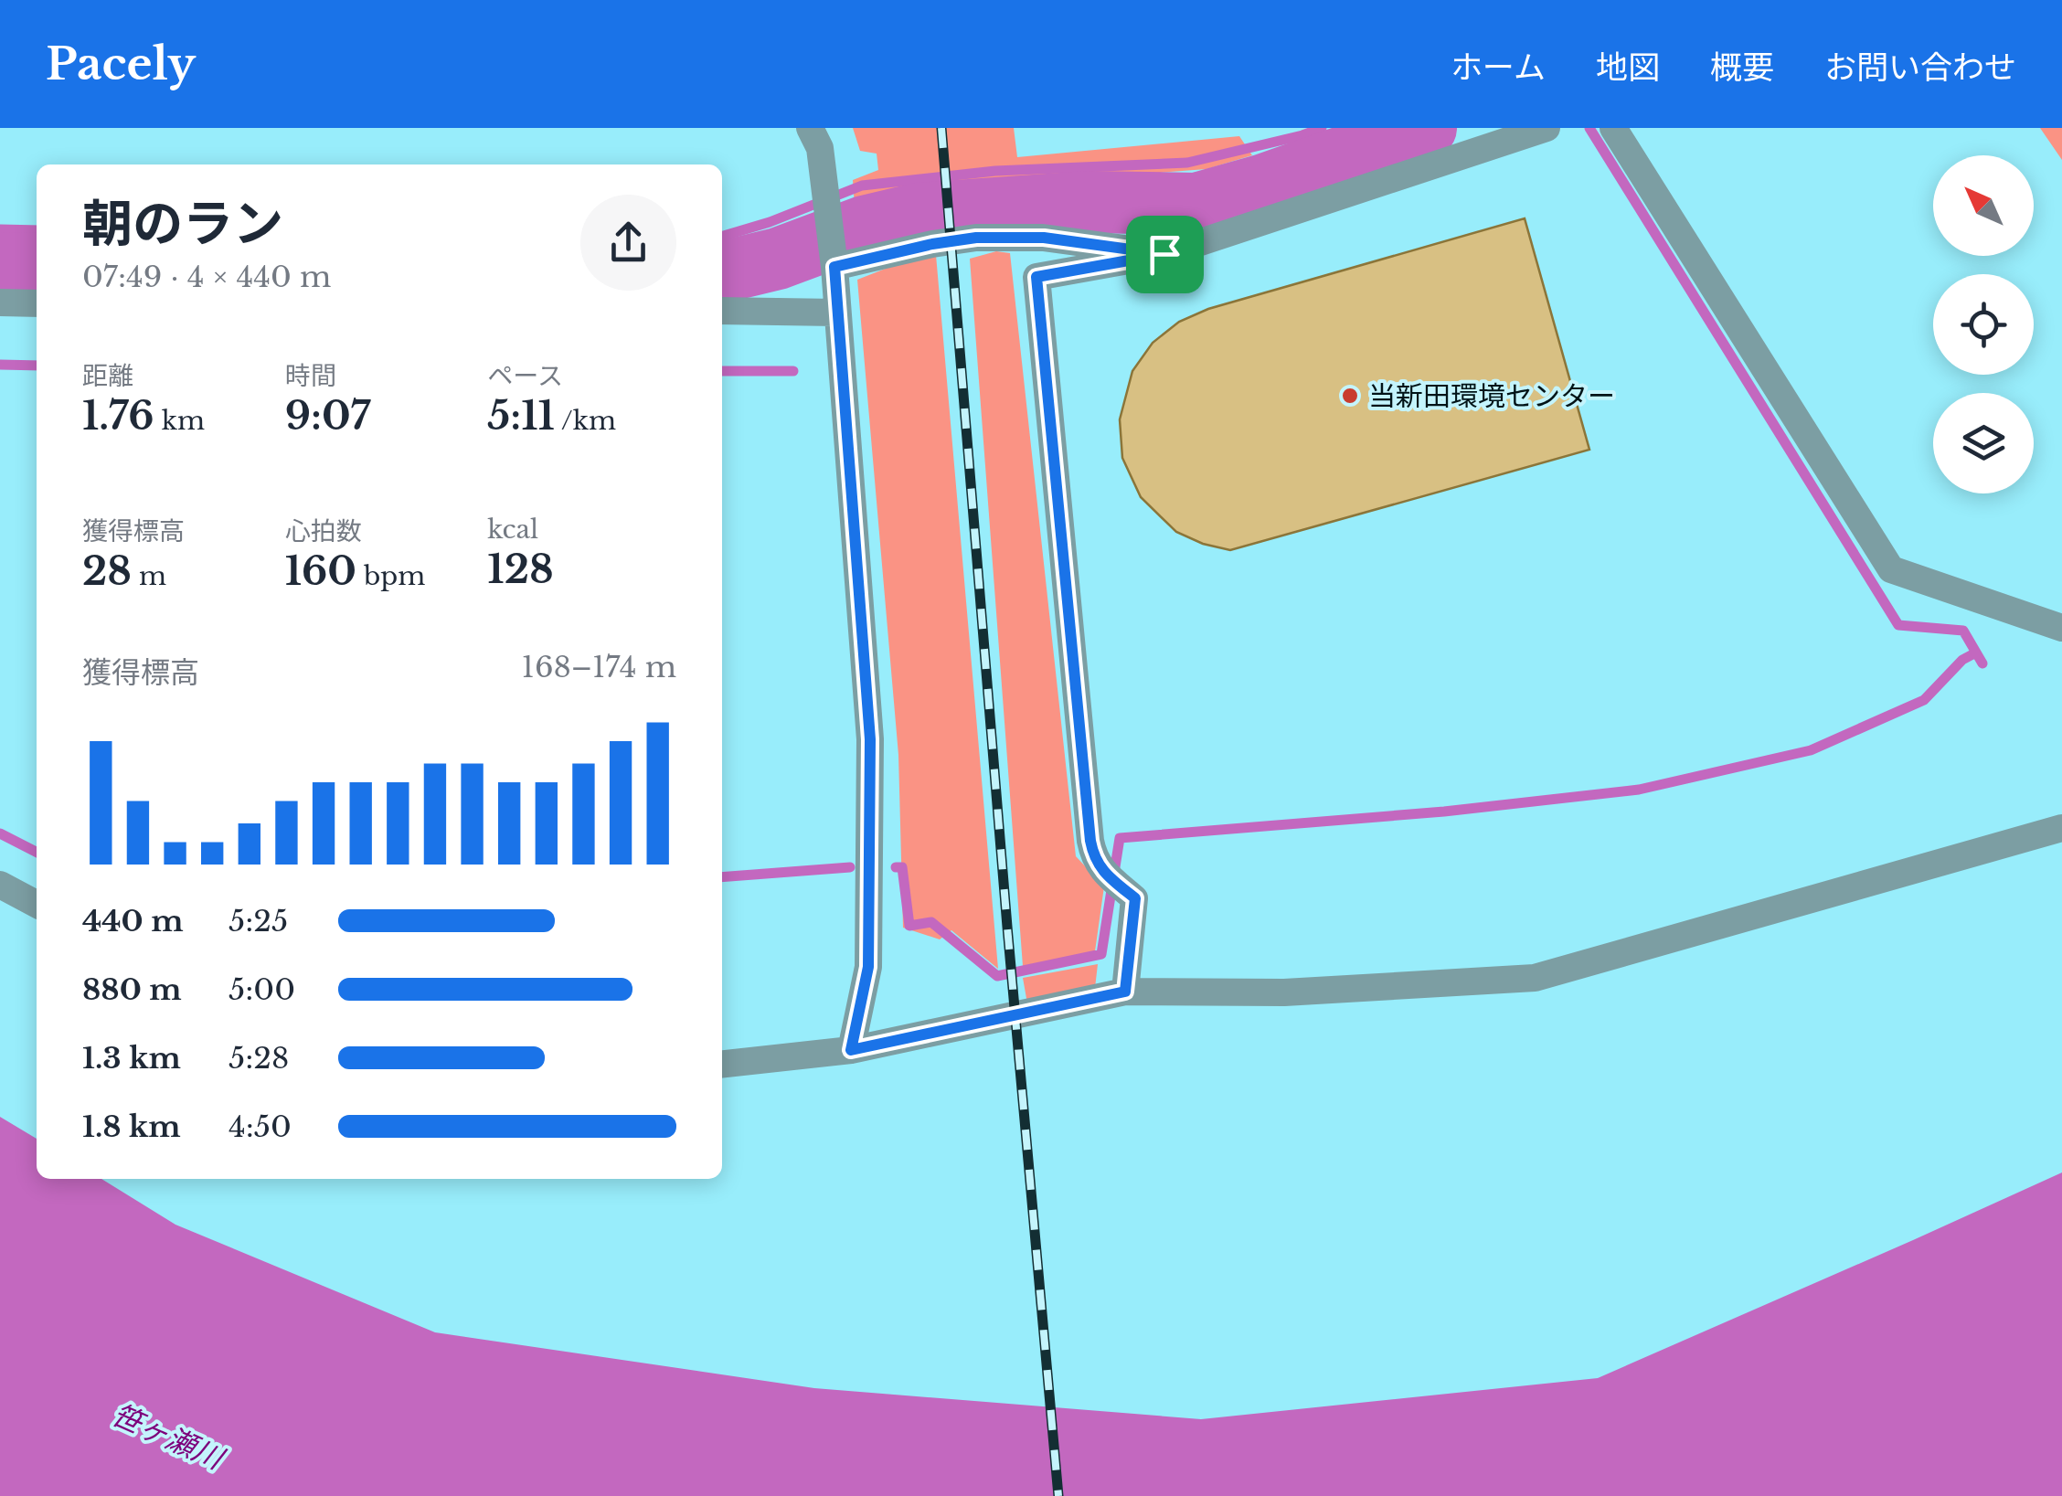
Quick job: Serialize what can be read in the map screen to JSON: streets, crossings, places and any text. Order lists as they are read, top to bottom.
{
  "water": ["笹ヶ瀬川"],
  "places": ["当新田環境センター"],
  "north": "top left",
  "page": {
    "header": "Pacely",
    "nav": [
      "ホーム",
      "地図",
      "概要",
      "お問い合わせ"
    ],
    "heading": ["朝のラン", "07:49 · 4 × 440 m"],
    "stats": [
      ["距離", "1.76 km"],
      ["時間", "9:07"],
      ["ペース", "5:11 /km"],
      ["獲得標高", "28 m"],
      ["心拍数", "160 bpm"],
      ["kcal", "128"]
    ],
    "chart": ["獲得標高", "168–174 m"],
    "list": [
      {
        "name": "440 m",
        "note": "5:25"
      },
      {
        "name": "880 m",
        "note": "5:00"
      },
      {
        "name": "1.3 km",
        "note": "5:28"
      },
      {
        "name": "1.8 km",
        "note": "4:50"
      }
    ]
  }
}
